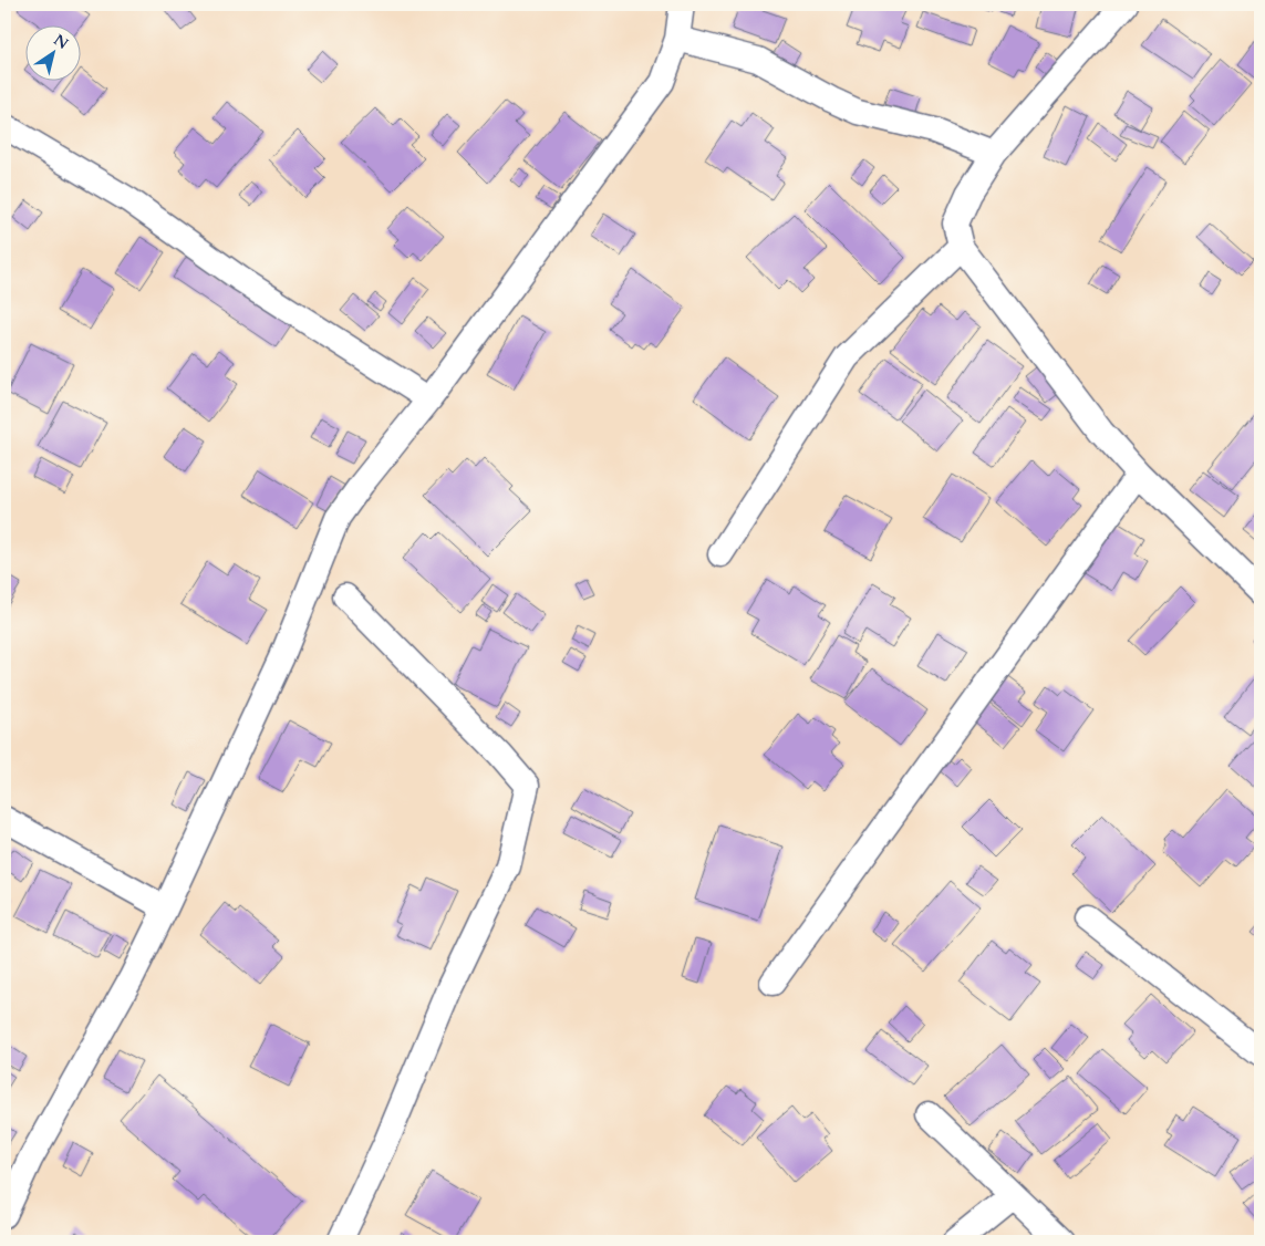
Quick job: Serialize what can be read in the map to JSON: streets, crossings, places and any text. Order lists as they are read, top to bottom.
{
  "north": "top right"
}
